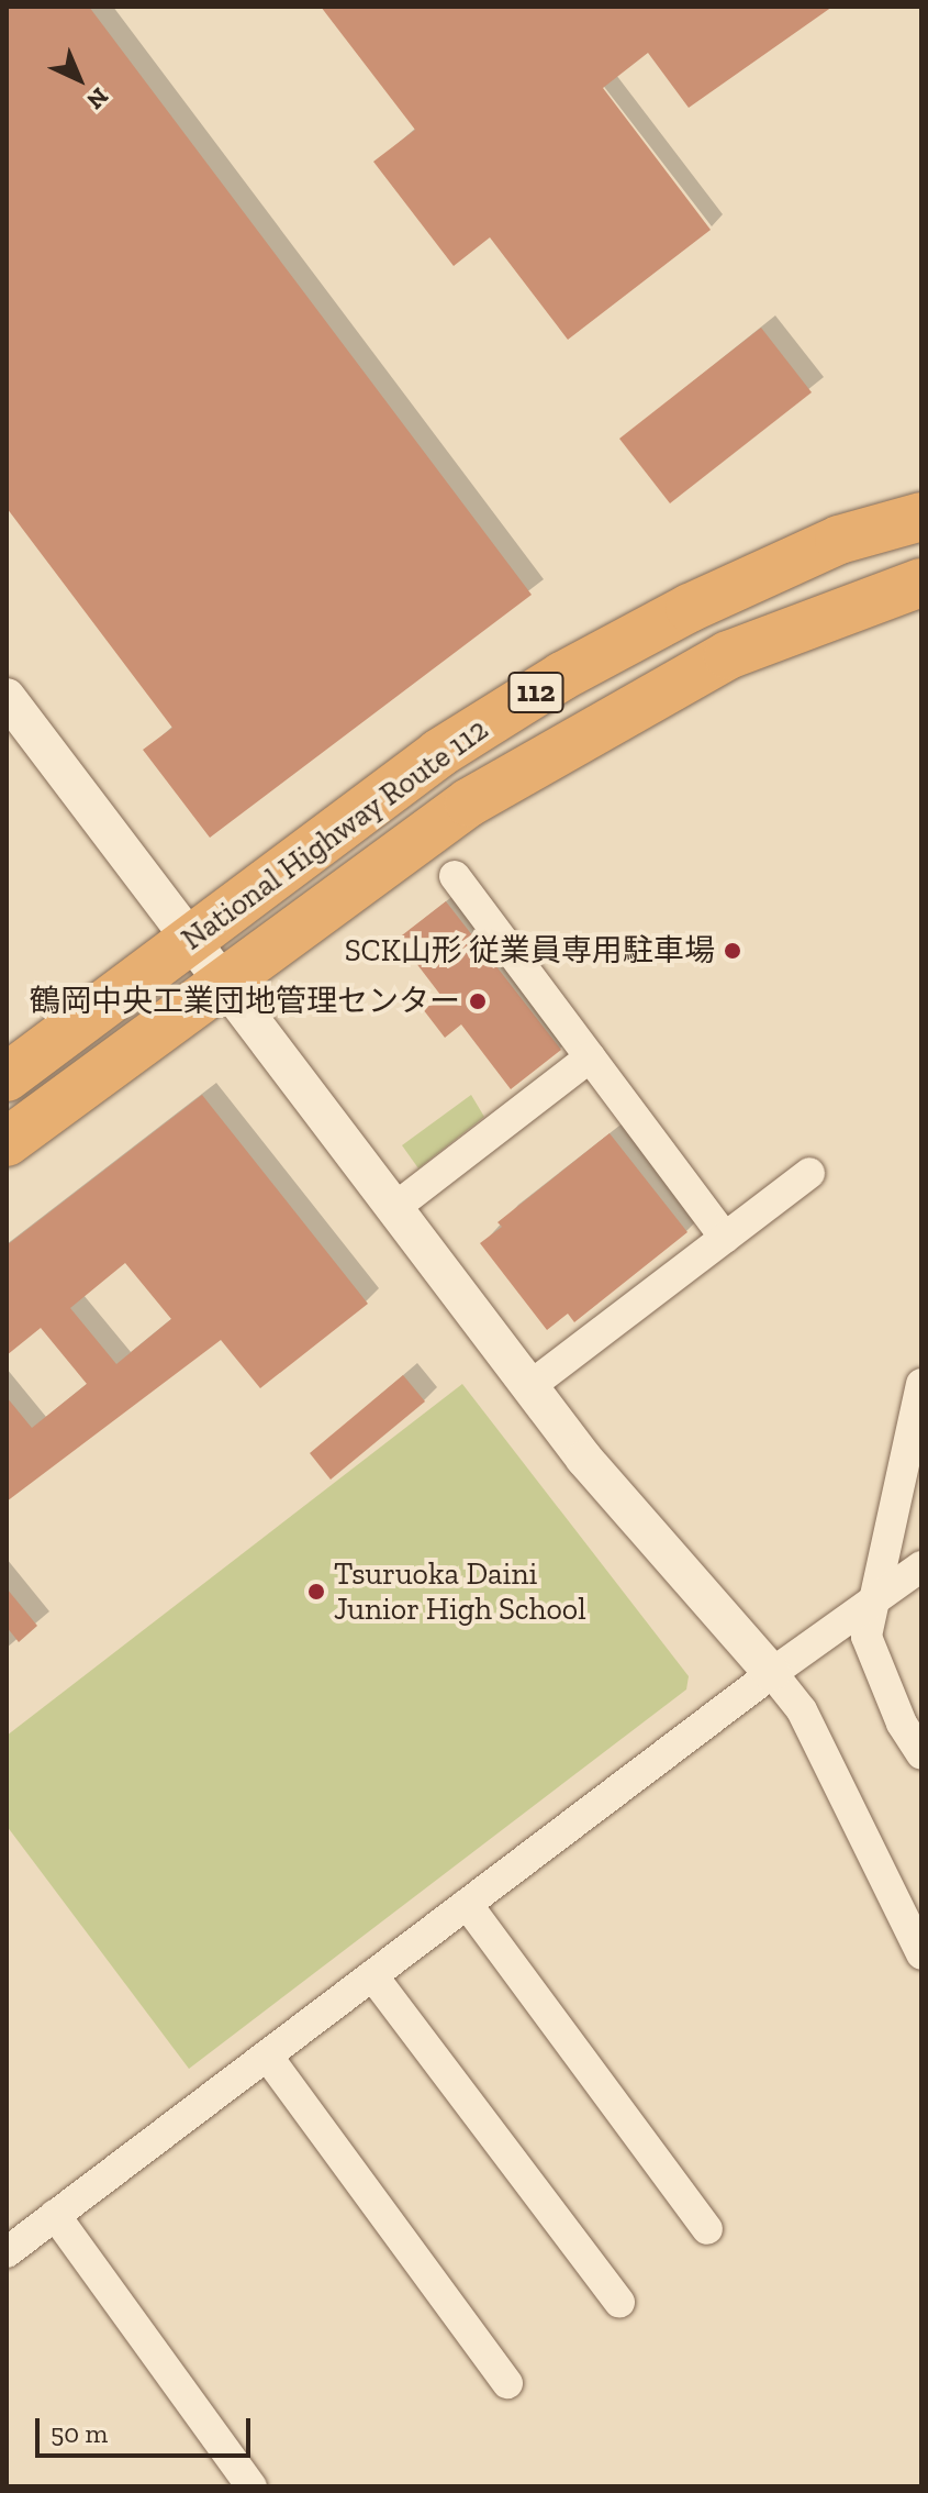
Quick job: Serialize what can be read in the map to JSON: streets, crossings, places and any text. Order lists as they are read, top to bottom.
{
  "streets": {
    "highway": ["112", "National Highway Route 112"]
  },
  "places": ["SCK山形 従業員専用駐車場", "鶴岡中央工業団地管理センター", "Tsuruoka Daini Junior High School"],
  "scale_bar": "50 m",
  "north": "bottom right"
}
